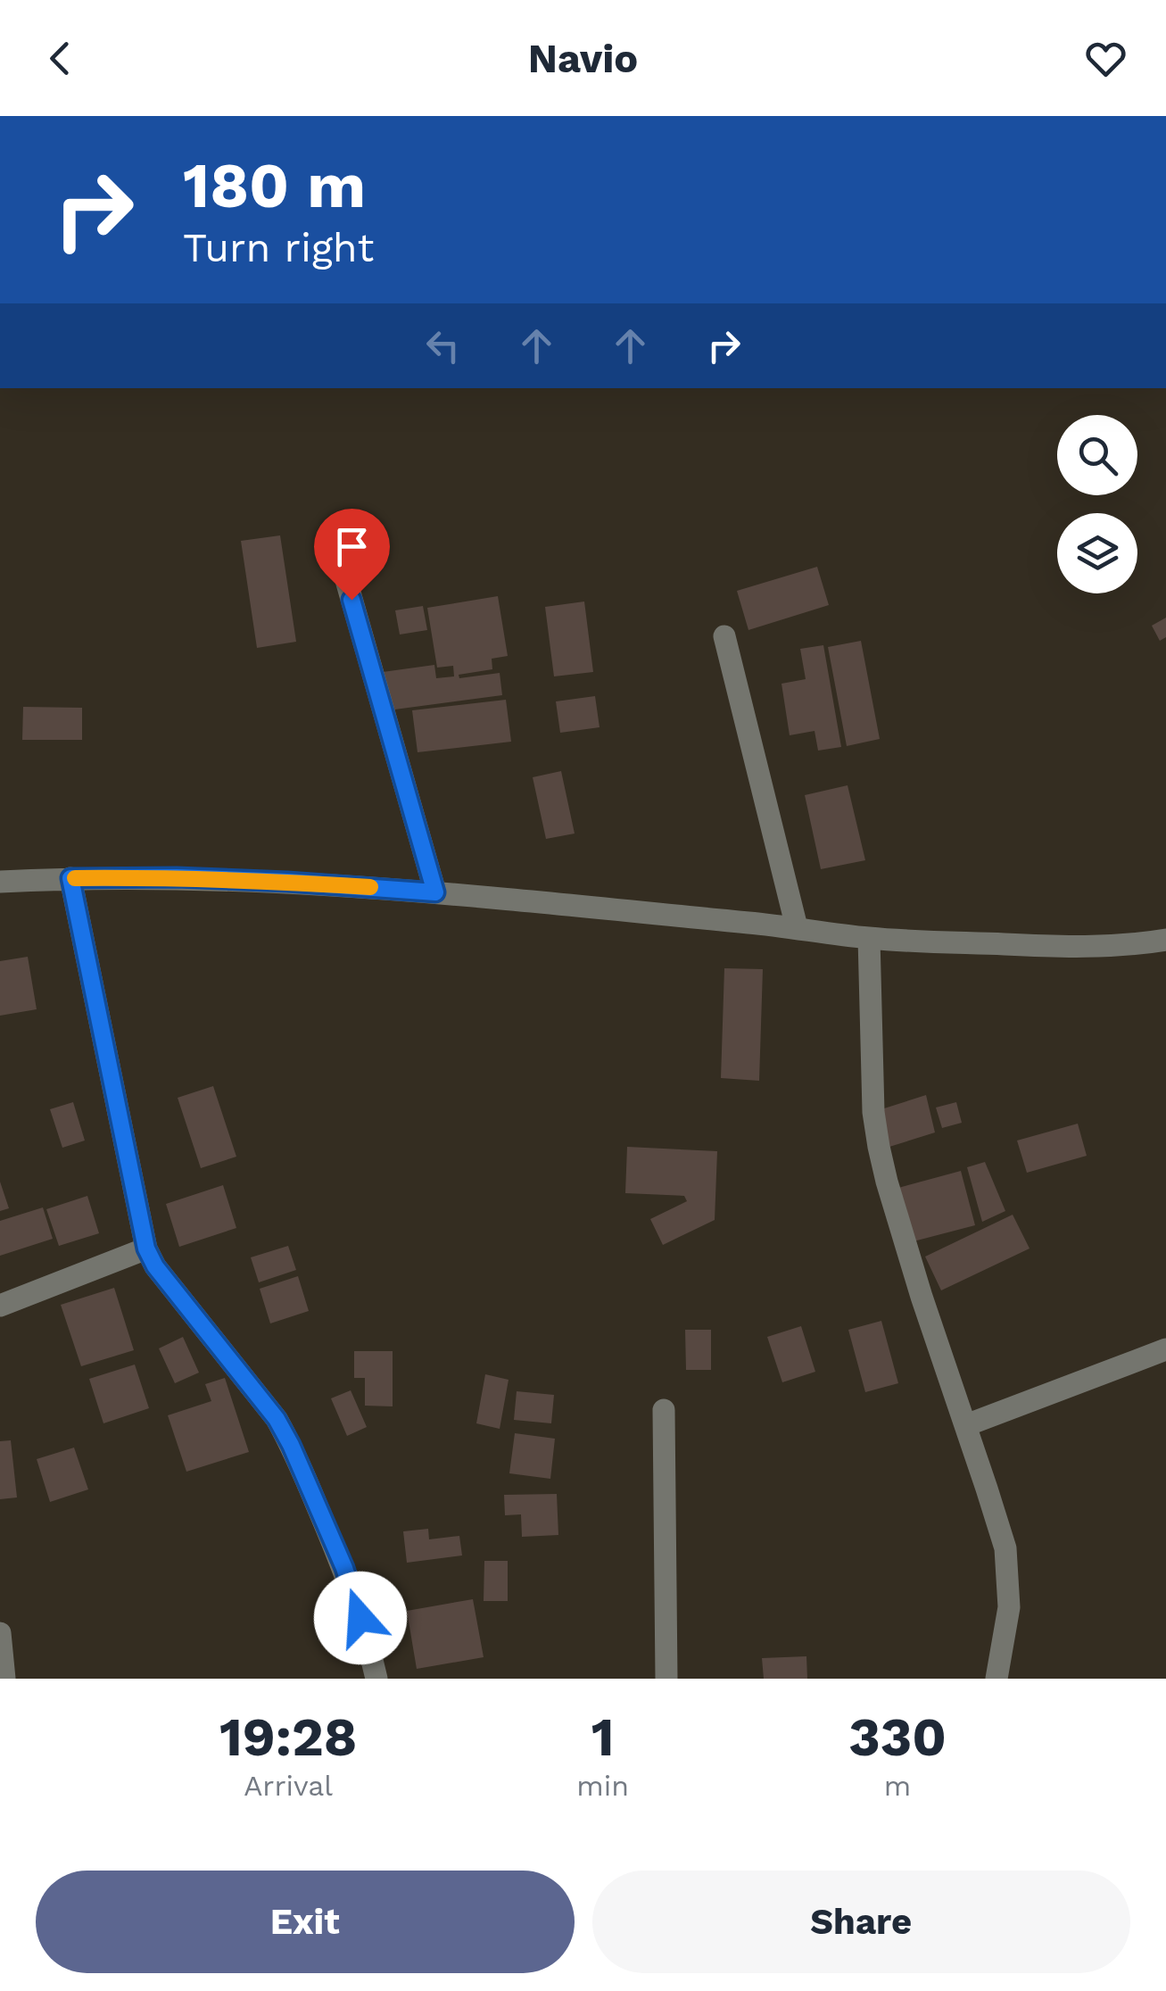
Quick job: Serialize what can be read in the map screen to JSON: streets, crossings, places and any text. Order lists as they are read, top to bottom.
{
  "page": {
    "header": "Navio",
    "turn": ["180 m", "Turn right"],
    "eta": [
      "19:28",
      "Arrival",
      "1",
      "min",
      "330",
      "m"
    ],
    "buttons": ["Exit", "Share"]
  }
}
